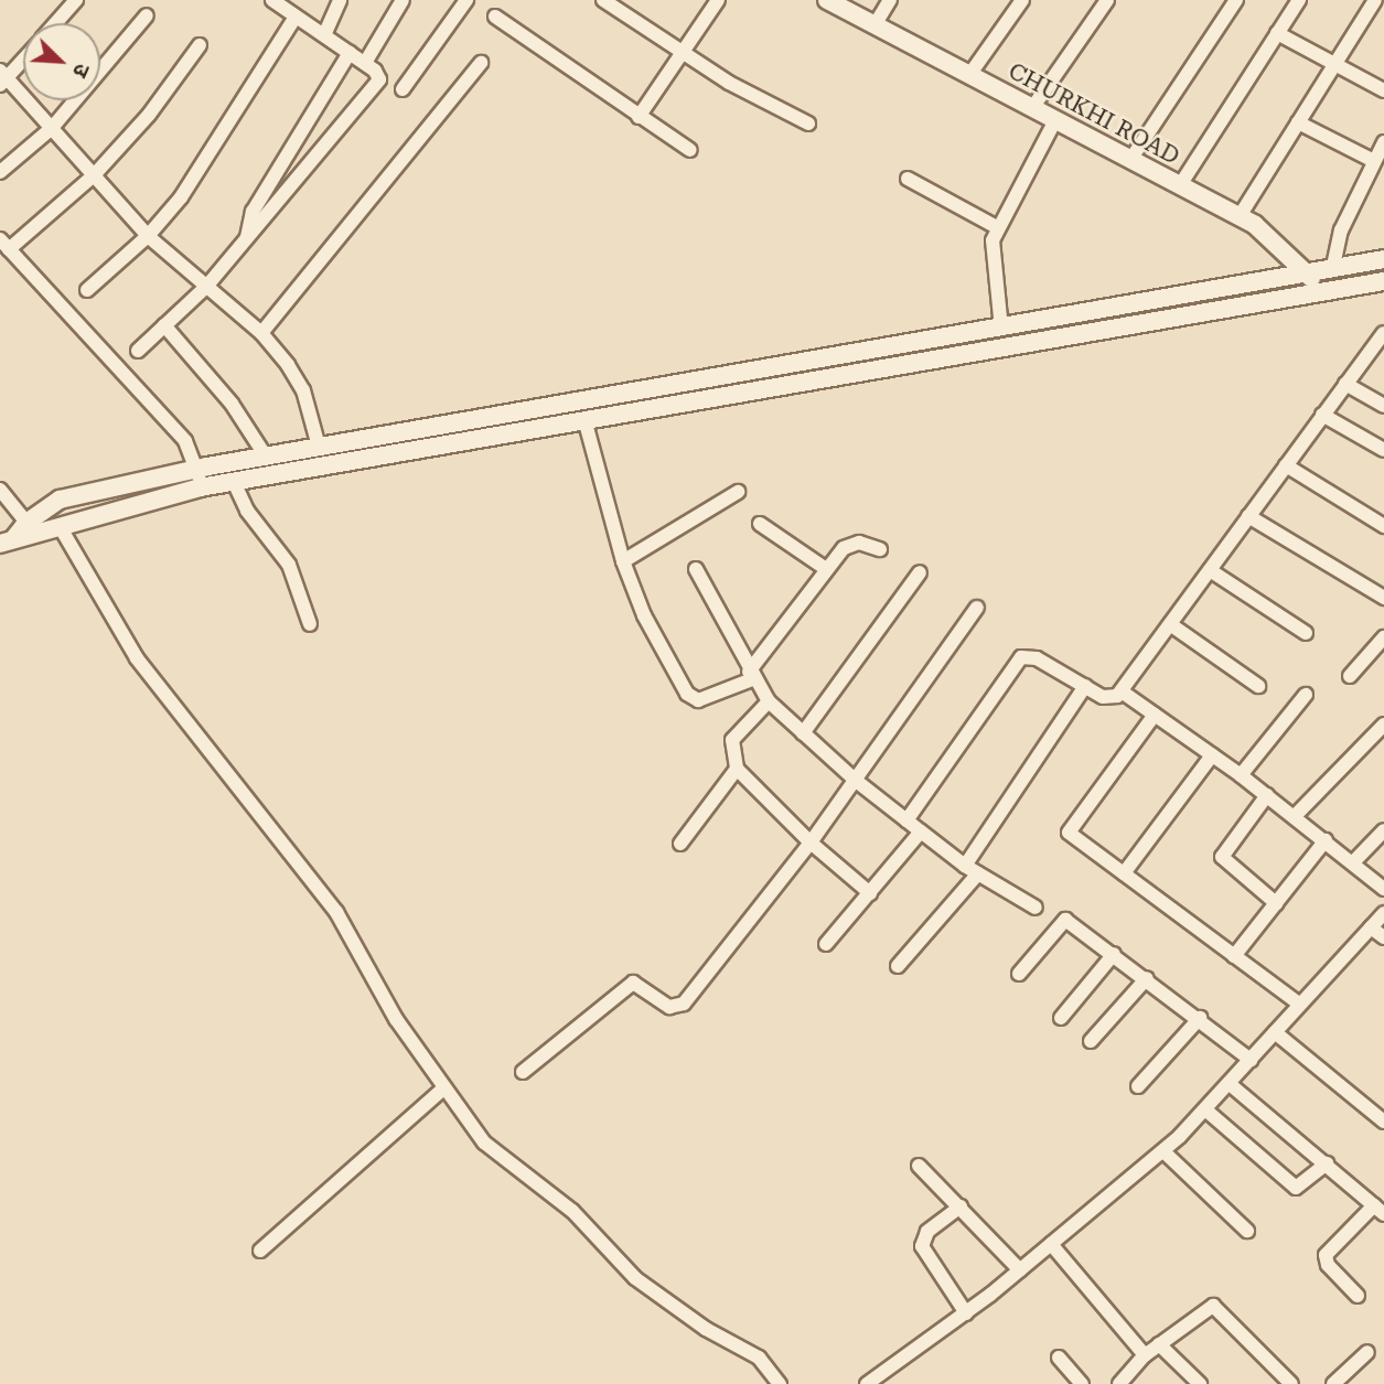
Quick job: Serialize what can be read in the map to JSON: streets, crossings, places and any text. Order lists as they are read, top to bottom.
{
  "streets": {
    "street": ["CHURKHI ROAD"]
  },
  "north": "bottom right"
}
